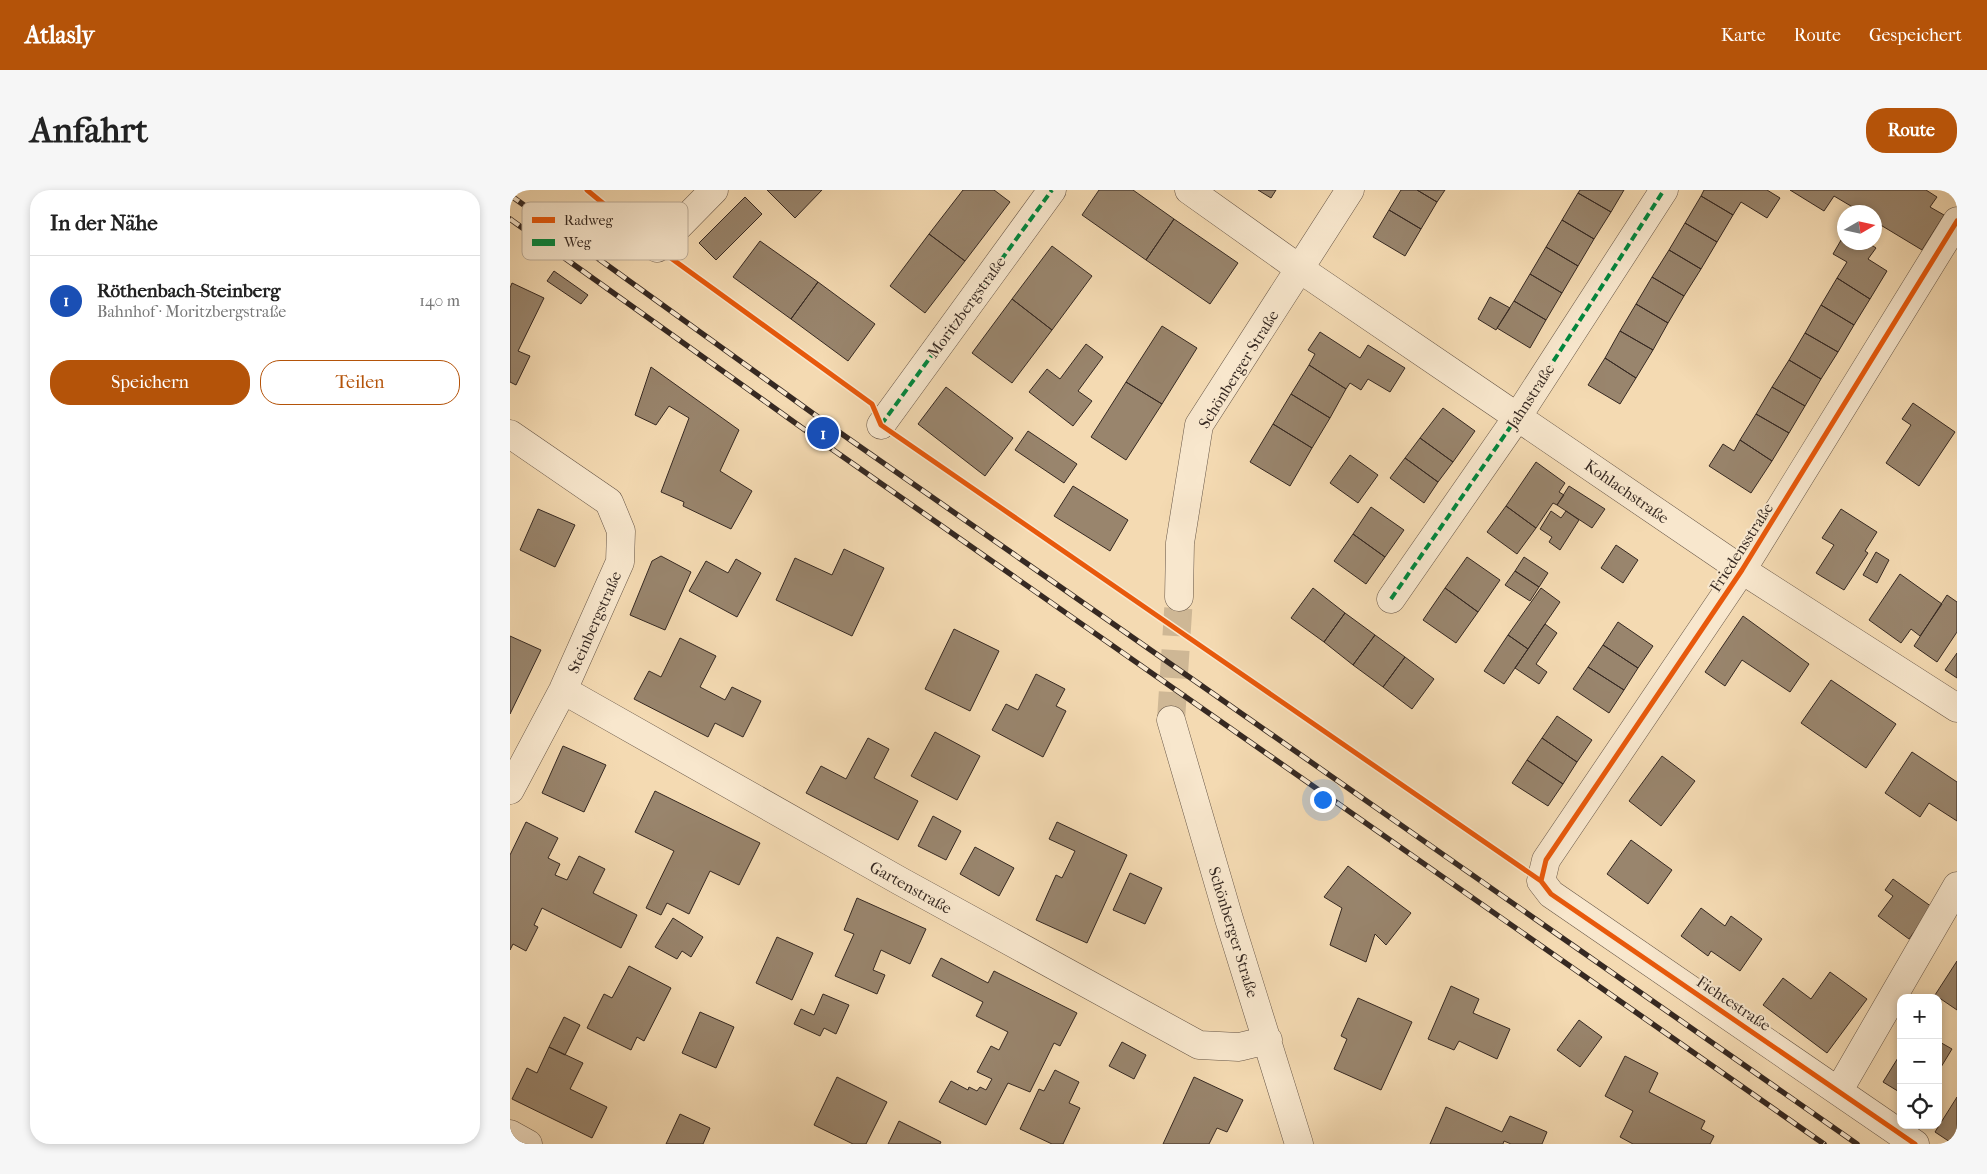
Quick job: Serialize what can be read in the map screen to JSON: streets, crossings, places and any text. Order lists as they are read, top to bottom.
{
  "streets": {
    "street": [
      "Moritzbergstraße",
      "Schönberger Straße",
      "Jahnstraße",
      "Kohlachstraße",
      "Friedensstraße",
      "Steinbergstraße",
      "Gartenstraße",
      "Fichtestraße"
    ]
  },
  "crossings": [
    ["Schönberger Straße", "Kohlachstraße"],
    ["Schönberger Straße", "Gartenstraße"],
    ["Jahnstraße", "Kohlachstraße"],
    ["Kohlachstraße", "Friedensstraße"],
    ["Friedensstraße", "Fichtestraße"],
    ["Steinbergstraße", "Gartenstraße"]
  ],
  "legend": ["Radweg", "Weg"],
  "north": "right",
  "page": {
    "header": "Atlasly",
    "nav": ["Karte", "Route", "Gespeichert"],
    "buttons": [
      "Route",
      ["Speichern", "Teilen"]
    ],
    "title": "Anfahrt",
    "heading": "In der Nähe",
    "list": [
      {
        "mark": "1",
        "name": "Röthenbach-Steinberg",
        "note": "Bahnhof · Moritzbergstraße",
        "value": "140 m"
      }
    ],
    "pins": "1",
    "map_buttons": ["+", "−"]
  }
}
